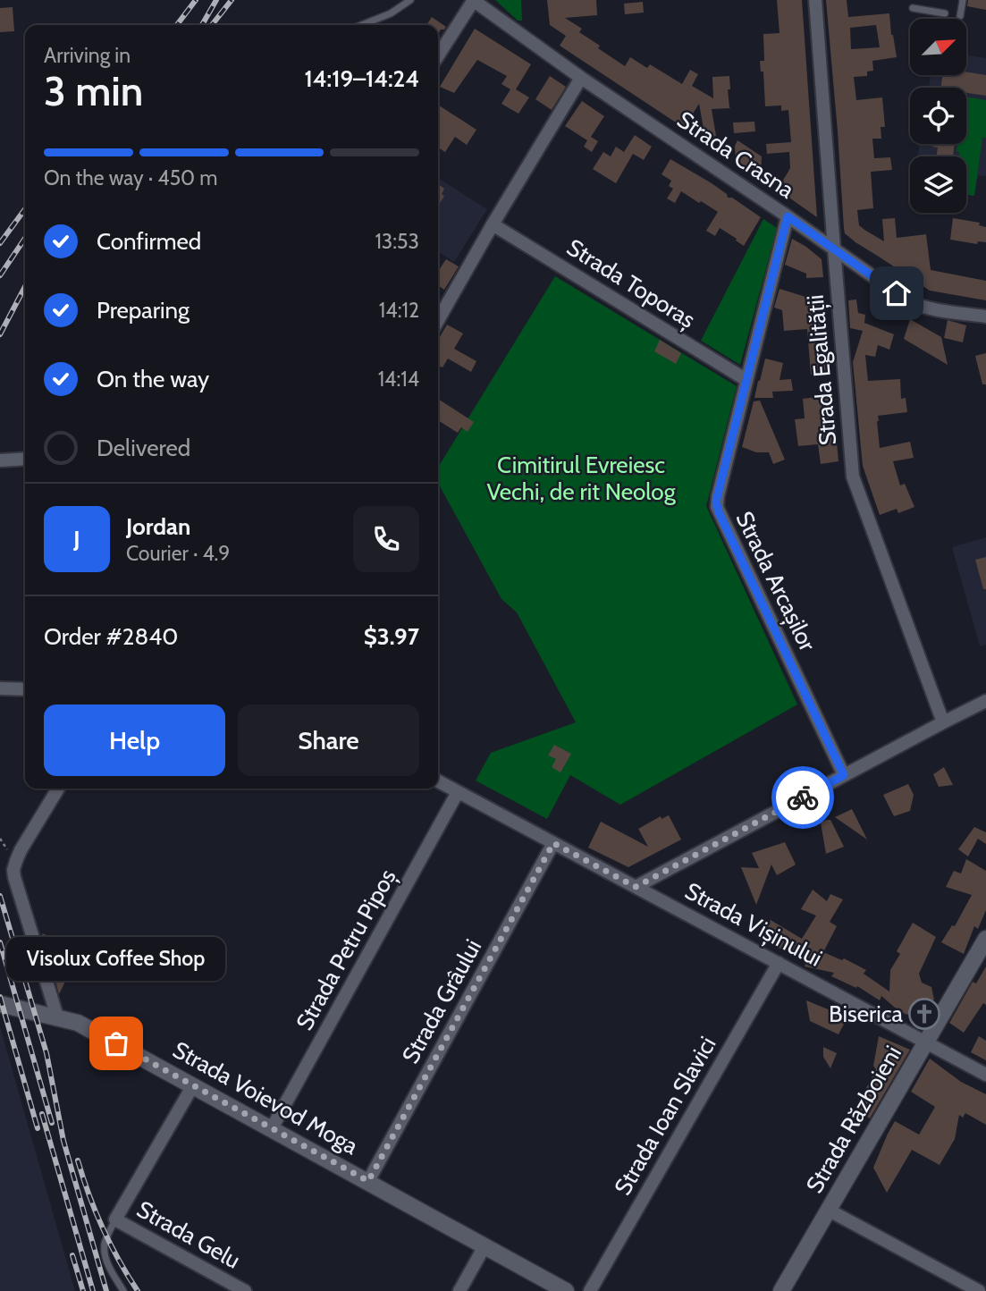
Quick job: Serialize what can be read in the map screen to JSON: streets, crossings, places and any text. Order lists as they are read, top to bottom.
{
  "streets": {
    "street": [
      "Strada Crasna",
      "Strada Toporaș",
      "Strada Egalității",
      "Strada Arcașilor",
      "Strada Vișinului",
      "Strada Petru Pipoș",
      "Strada Grâului",
      "Strada Voievod Moga",
      "Strada Ioan Slavici",
      "Strada Războieni",
      "Strada Gelu"
    ]
  },
  "crossings": [
    ["Strada Crasna", "Strada Egalității"],
    ["Strada Crasna", "Strada Arcașilor"],
    ["Strada Toporaș", "Strada Arcașilor"],
    ["Strada Vișinului", "Strada Petru Pipoș"],
    ["Strada Vișinului", "Strada Grâului"],
    ["Strada Vișinului", "Strada Ioan Slavici"],
    ["Strada Vișinului", "Strada Războieni"],
    ["Strada Petru Pipoș", "Strada Voievod Moga"],
    ["Strada Grâului", "Strada Voievod Moga"],
    ["Strada Voievod Moga", "Strada Gelu"]
  ],
  "parks": ["Cimitirul Evreiesc Vechi, de rit Neolog"],
  "places": {
    "church": ["Biserica"],
    "other": ["Visolux Coffee Shop"]
  },
  "north": "top right",
  "page": {
    "heading": ["3 min", "Arriving in", "14:19–14:24"],
    "panel": [
      "Jordan",
      "Courier · 4.9",
      "Order #2840",
      "$3.97"
    ],
    "bar": "On the way · 450 m",
    "list": [
      ["Confirmed", "13:53"],
      ["Preparing", "14:12"],
      ["On the way", "14:14"],
      "Delivered"
    ],
    "round": "J",
    "buttons": ["Help", "Share"],
    "bubble": "Visolux Coffee Shop"
  }
}
